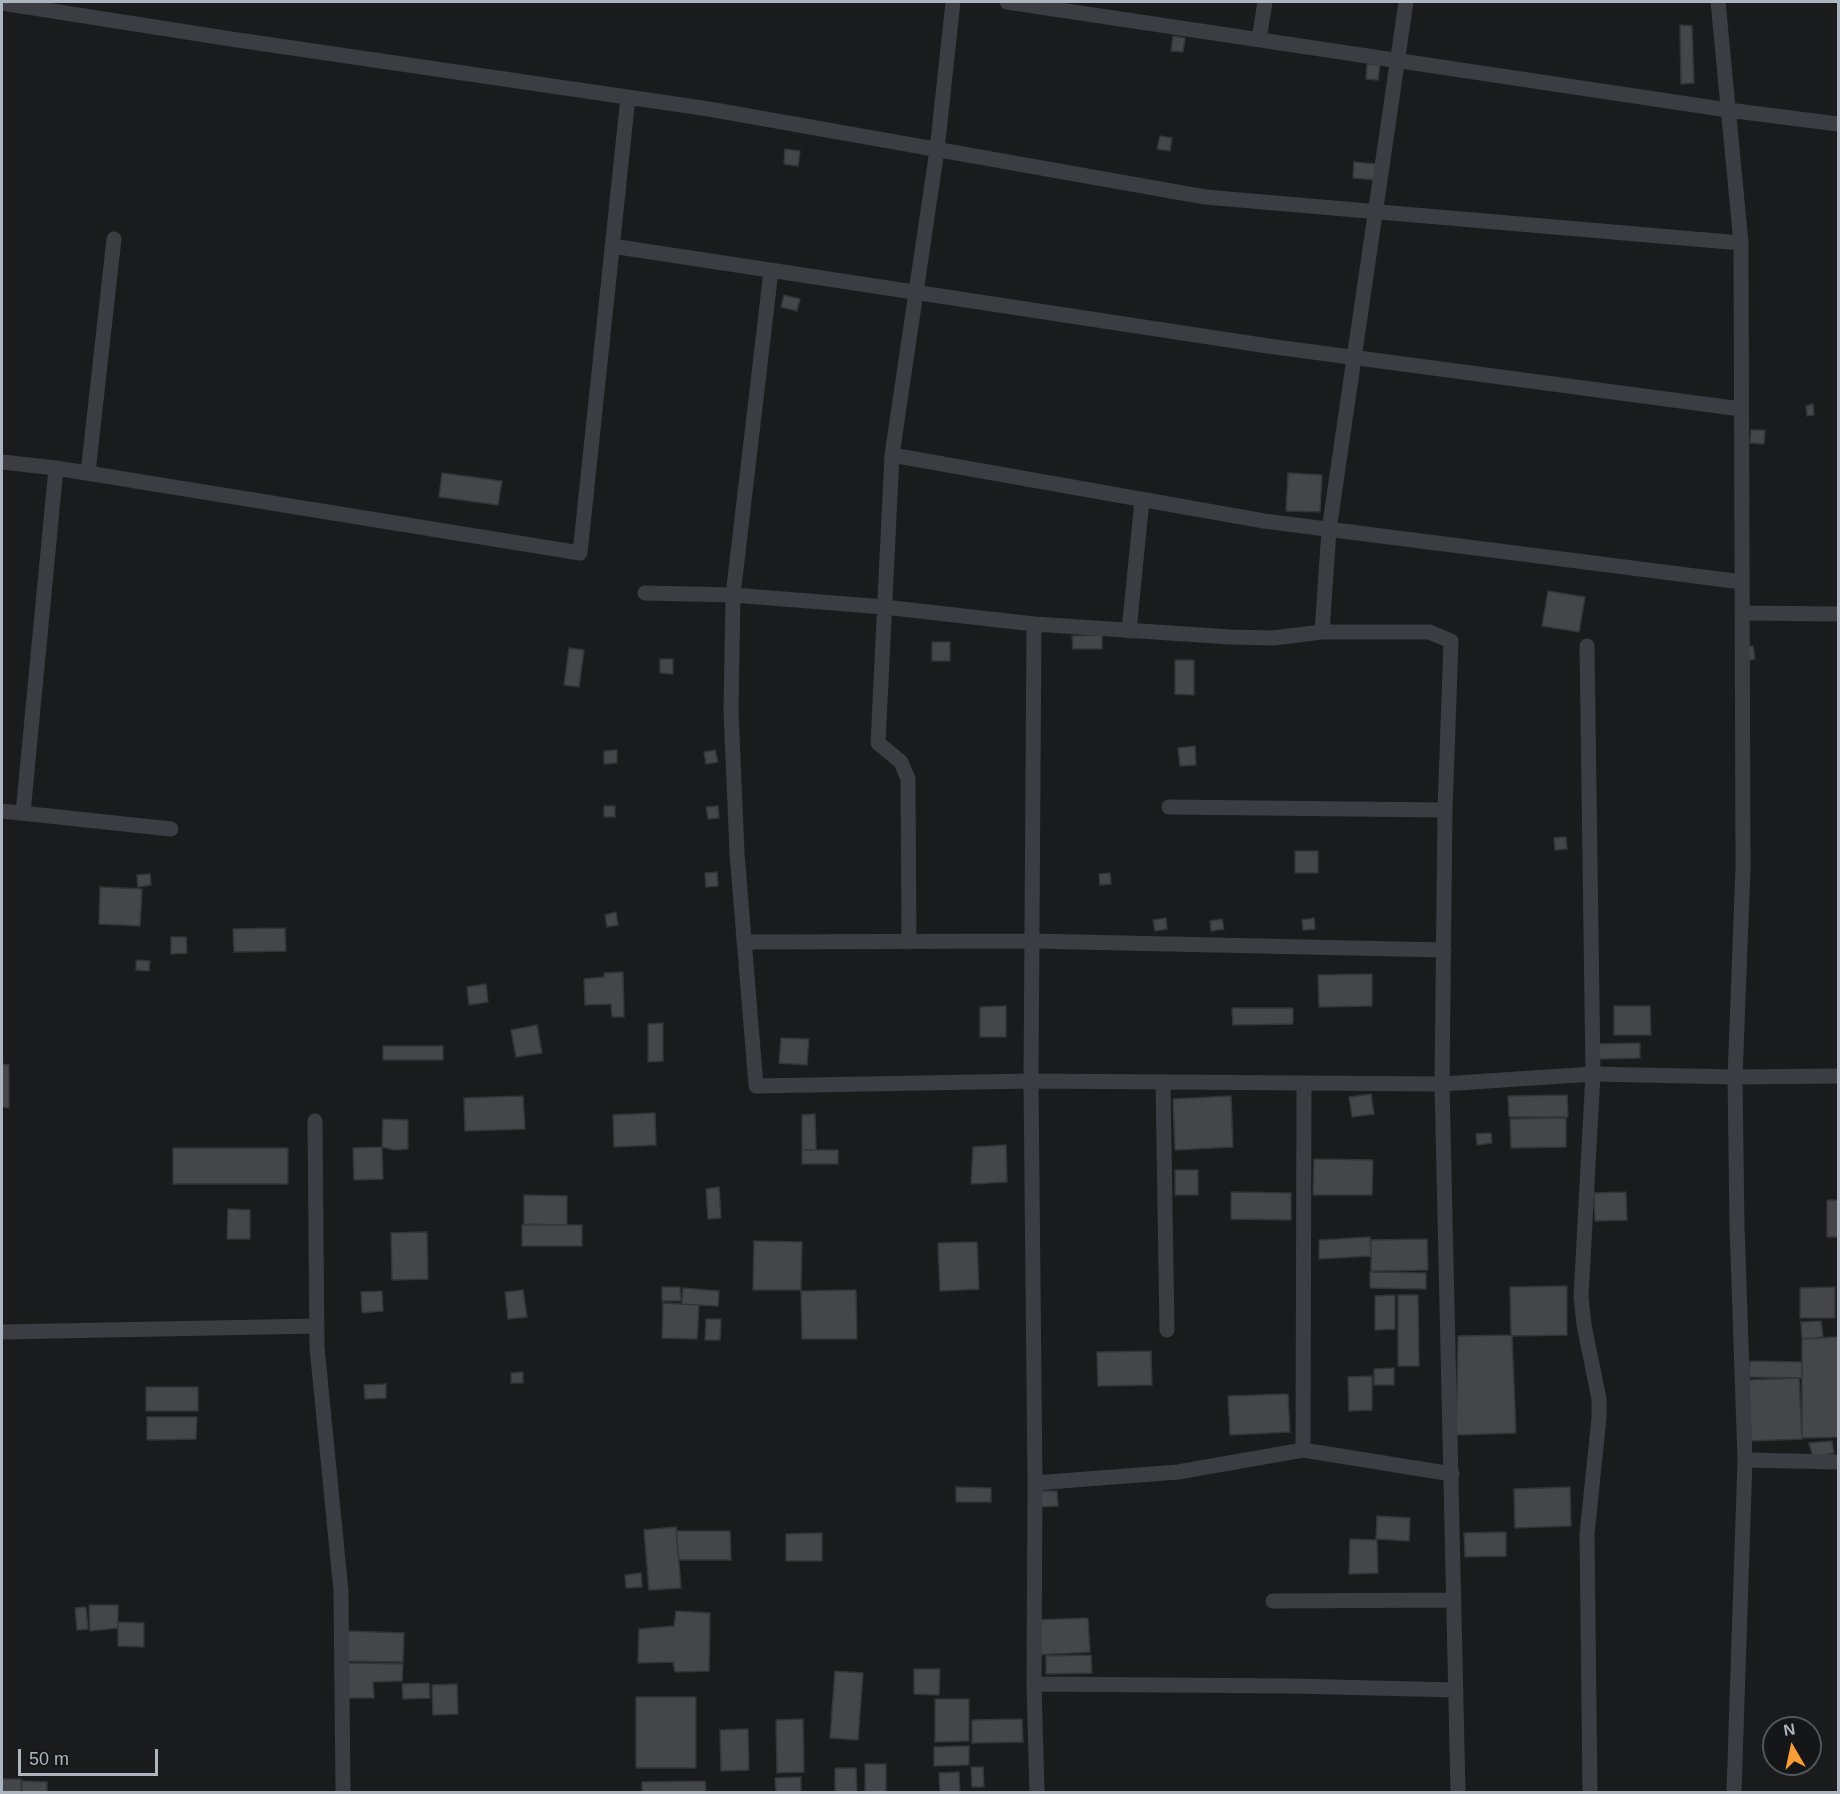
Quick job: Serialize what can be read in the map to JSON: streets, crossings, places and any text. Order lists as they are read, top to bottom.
{
  "scale_bar": "50 m",
  "north": "top"
}
